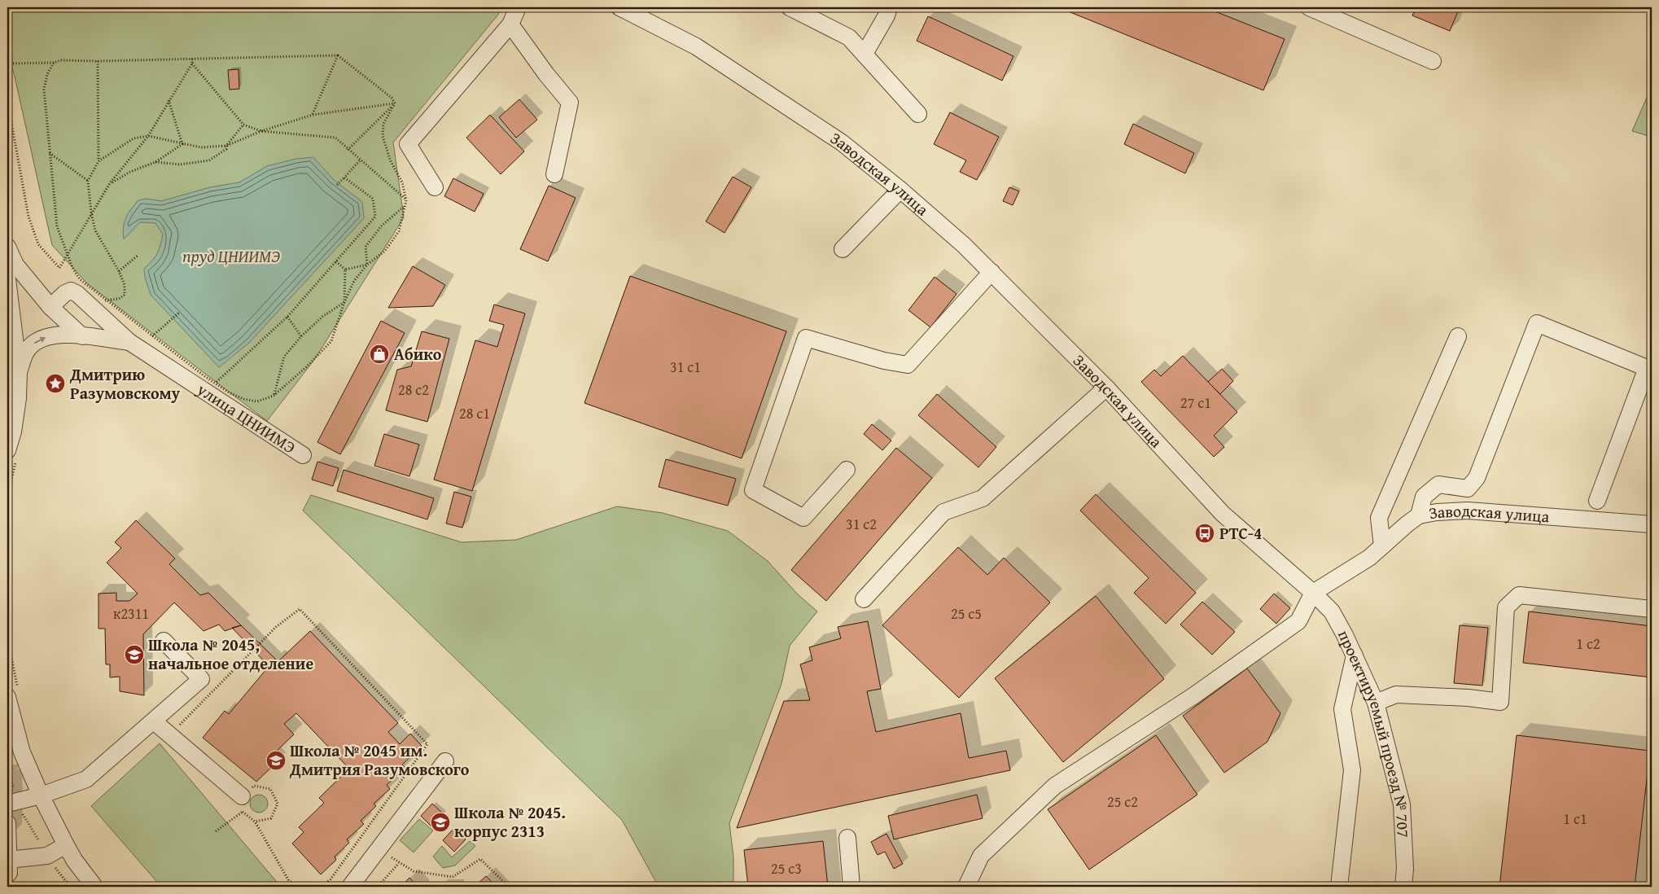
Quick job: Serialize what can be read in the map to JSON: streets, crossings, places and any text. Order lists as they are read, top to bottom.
{
  "streets": {
    "street": ["Заводская улица", "улица ЦНИИМЭ", "проектируемый проезд № 707"]
  },
  "crossings": [
    ["Заводская улица", "проектируемый проезд № 707"]
  ],
  "water": ["пруд ЦНИИМЭ"],
  "places": {
    "shop": ["Абико"],
    "place": ["Дмитрию Разумовскому"],
    "bus stop": ["РТС-4"],
    "school or university": ["Школа № 2045, начальное отделение", "Школа № 2045 им. Дмитрия Разумовского", "Школа № 2045. корпус 2313"]
  },
  "house_numbers": [
    "31 с1",
    "28 с2",
    "27 с1",
    "28 с1",
    "31 с2",
    "к2311",
    "25 с5",
    "1 с2",
    "25 с2",
    "1 с1",
    "25 с3"
  ]
}
